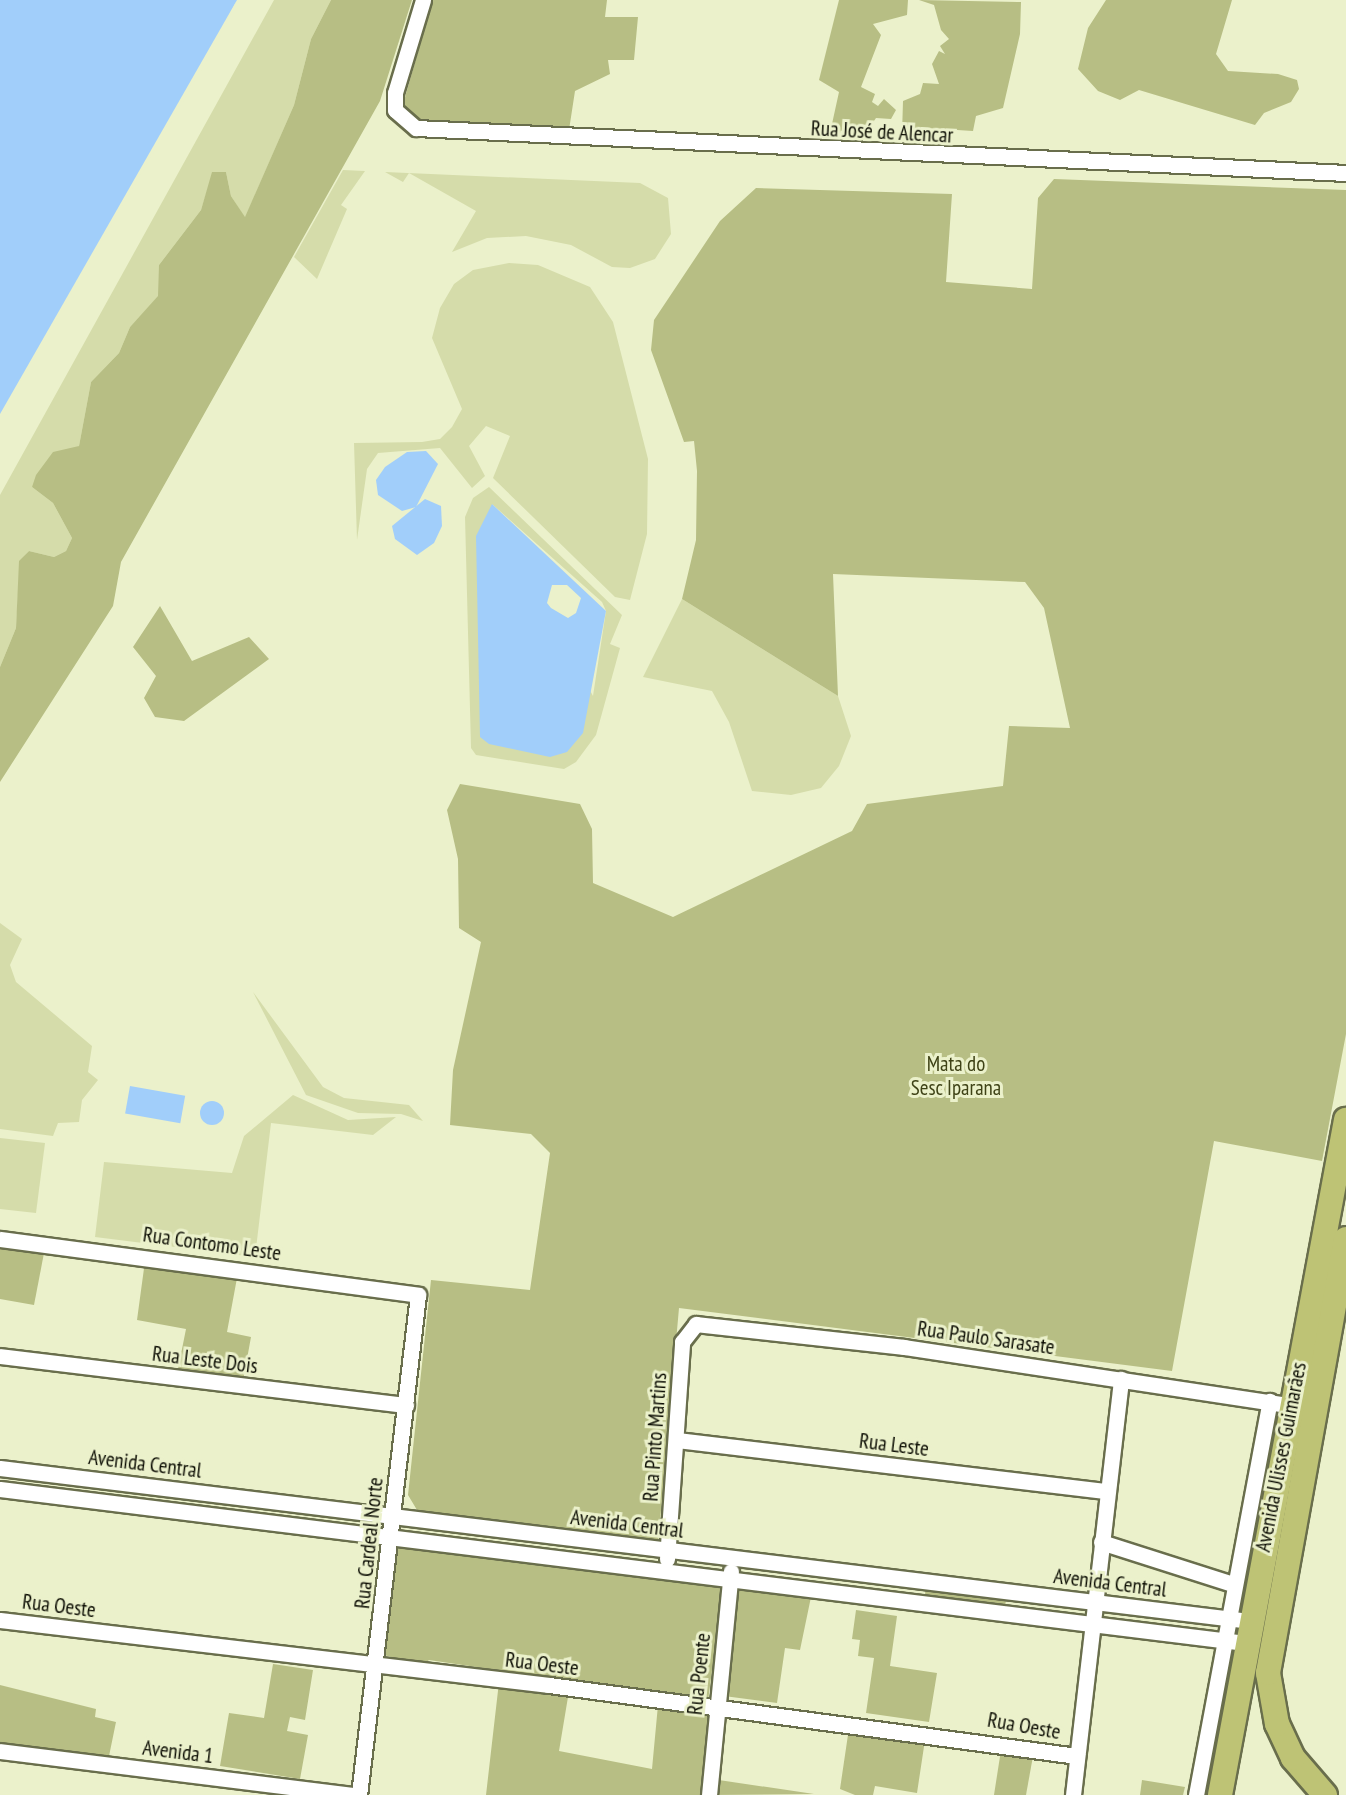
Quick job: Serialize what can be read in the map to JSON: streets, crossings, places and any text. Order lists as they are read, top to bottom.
{
  "streets": {
    "main road": ["Avenida Ulisses Guimarães"],
    "street": [
      "Rua José de Alencar",
      "Rua Contomo Leste",
      "Rua Paulo Sarasate",
      "Rua Leste Dois",
      "Rua Pinto Martins",
      "Rua Leste",
      "Avenida Central",
      "Rua Cardeal Norte",
      "Rua Oeste",
      "Rua Poente",
      "Avenida 1"
    ]
  },
  "crossings": [
    ["Rua Contomo Leste", "Rua Cardeal Norte"],
    ["Rua Paulo Sarasate", "Rua Pinto Martins"],
    ["Rua Paulo Sarasate", "Avenida Ulisses Guimarães"],
    ["Rua Leste Dois", "Rua Cardeal Norte"],
    ["Rua Pinto Martins", "Rua Leste"],
    ["Rua Pinto Martins", "Avenida Central"],
    ["Avenida Ulisses Guimarães", "Avenida Central"],
    ["Avenida Central", "Rua Cardeal Norte"],
    ["Avenida Central", "Rua Poente"],
    ["Rua Cardeal Norte", "Rua Oeste"],
    ["Rua Oeste", "Rua Poente"]
  ],
  "parks": ["Mata do Sesc Iparana"]
}
